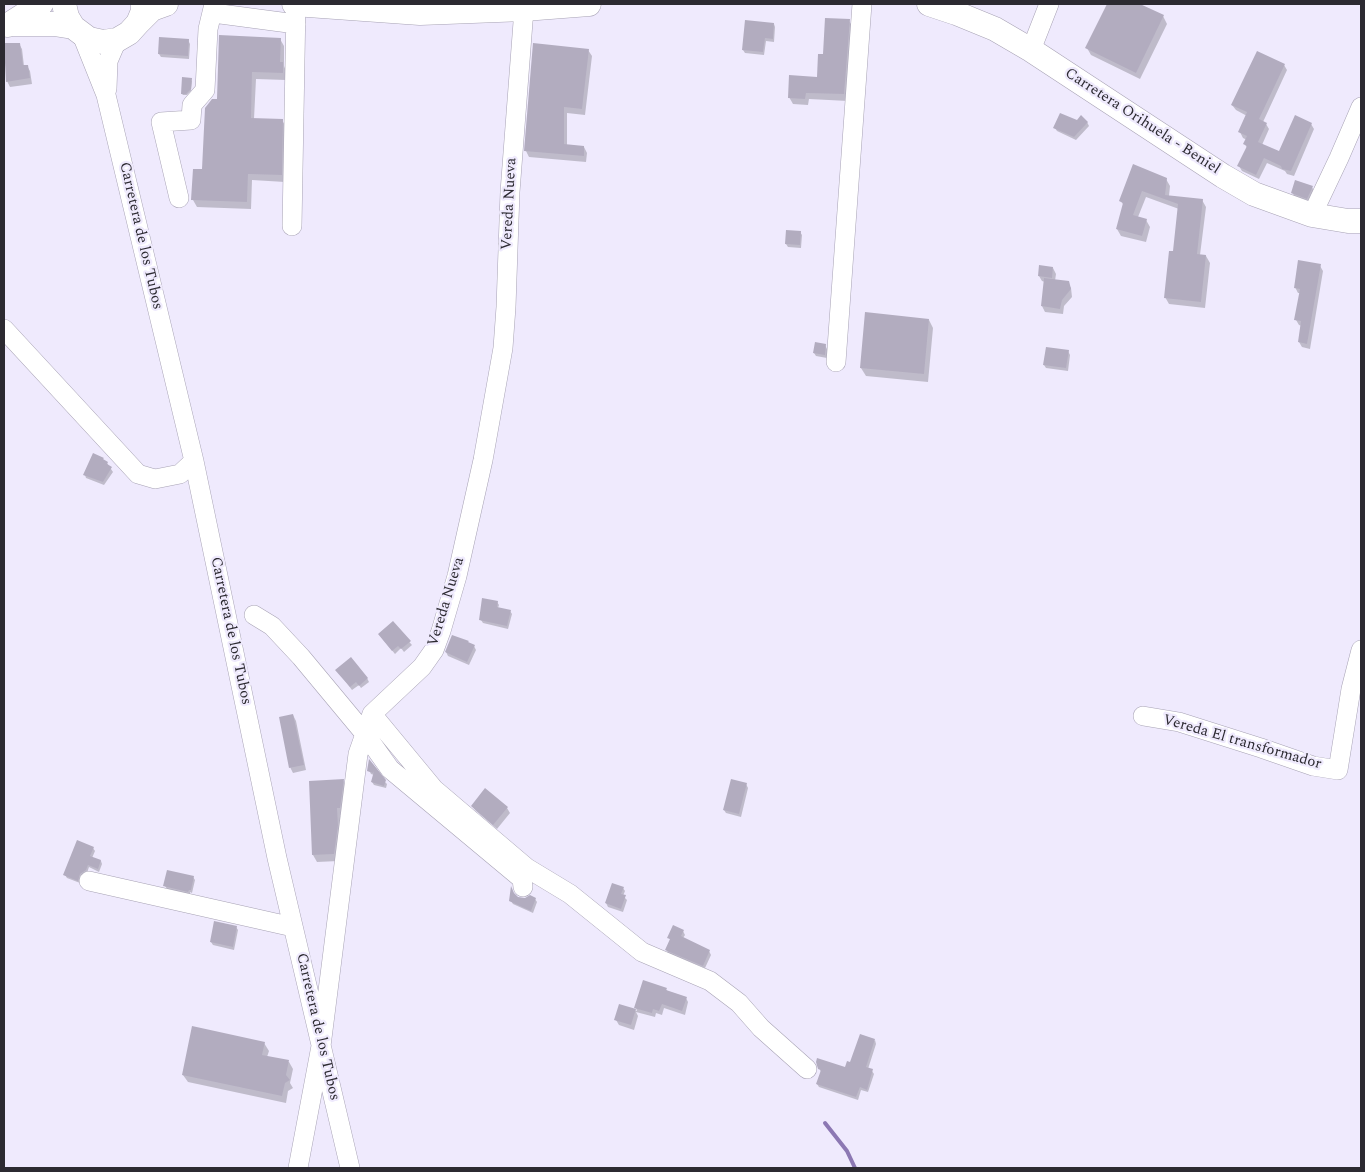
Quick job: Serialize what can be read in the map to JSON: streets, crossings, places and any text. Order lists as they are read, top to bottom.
{
  "streets": {
    "main road": ["Carretera Orihuela - Beniel"],
    "street": ["Vereda Nueva", "Carretera de los Tubos", "Vereda El transformador"]
  },
  "crossings": [
    ["Vereda Nueva", "Carretera de los Tubos"]
  ]
}
